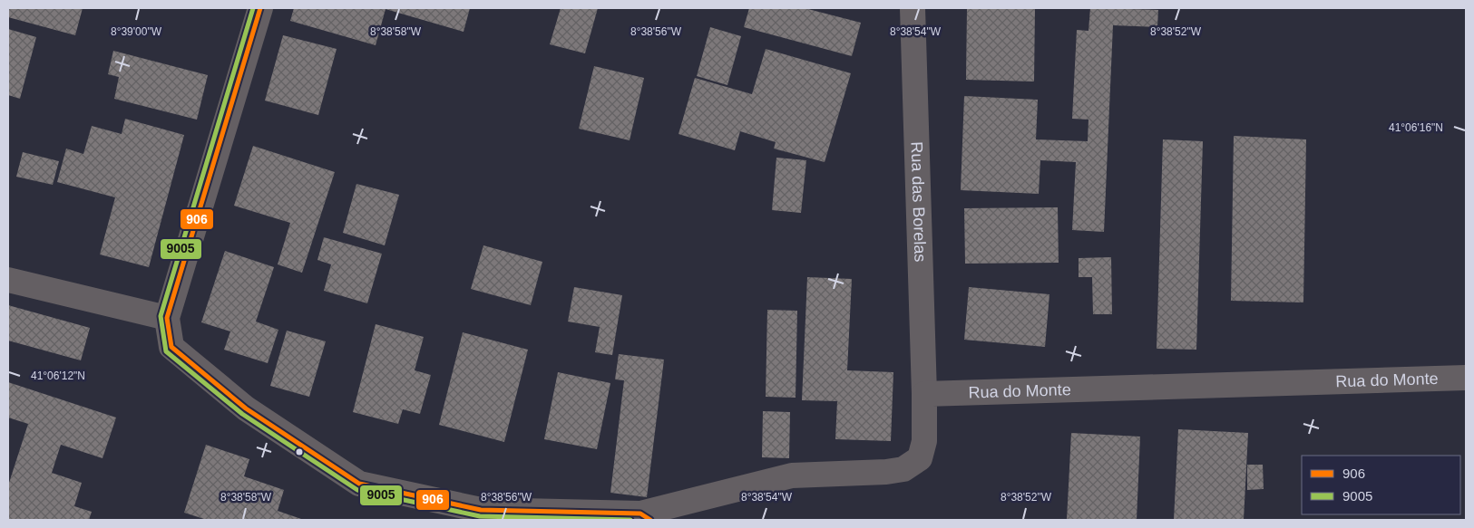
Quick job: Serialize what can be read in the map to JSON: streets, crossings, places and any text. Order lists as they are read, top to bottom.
{
  "streets": {
    "street": ["Rua das Borelas", "Rua do Monte"]
  },
  "crossings": [
    ["Rua das Borelas", "Rua do Monte"]
  ],
  "lines": ["transit line 906", "transit line 9005"],
  "legend": ["906", "9005"],
  "coordinates": [
    "8°39'00\"W",
    "8°38'58\"W",
    "8°38'56\"W",
    "8°38'54\"W",
    "8°38'52\"W",
    "41°06'16\"N",
    "41°06'12\"N"
  ]
}
